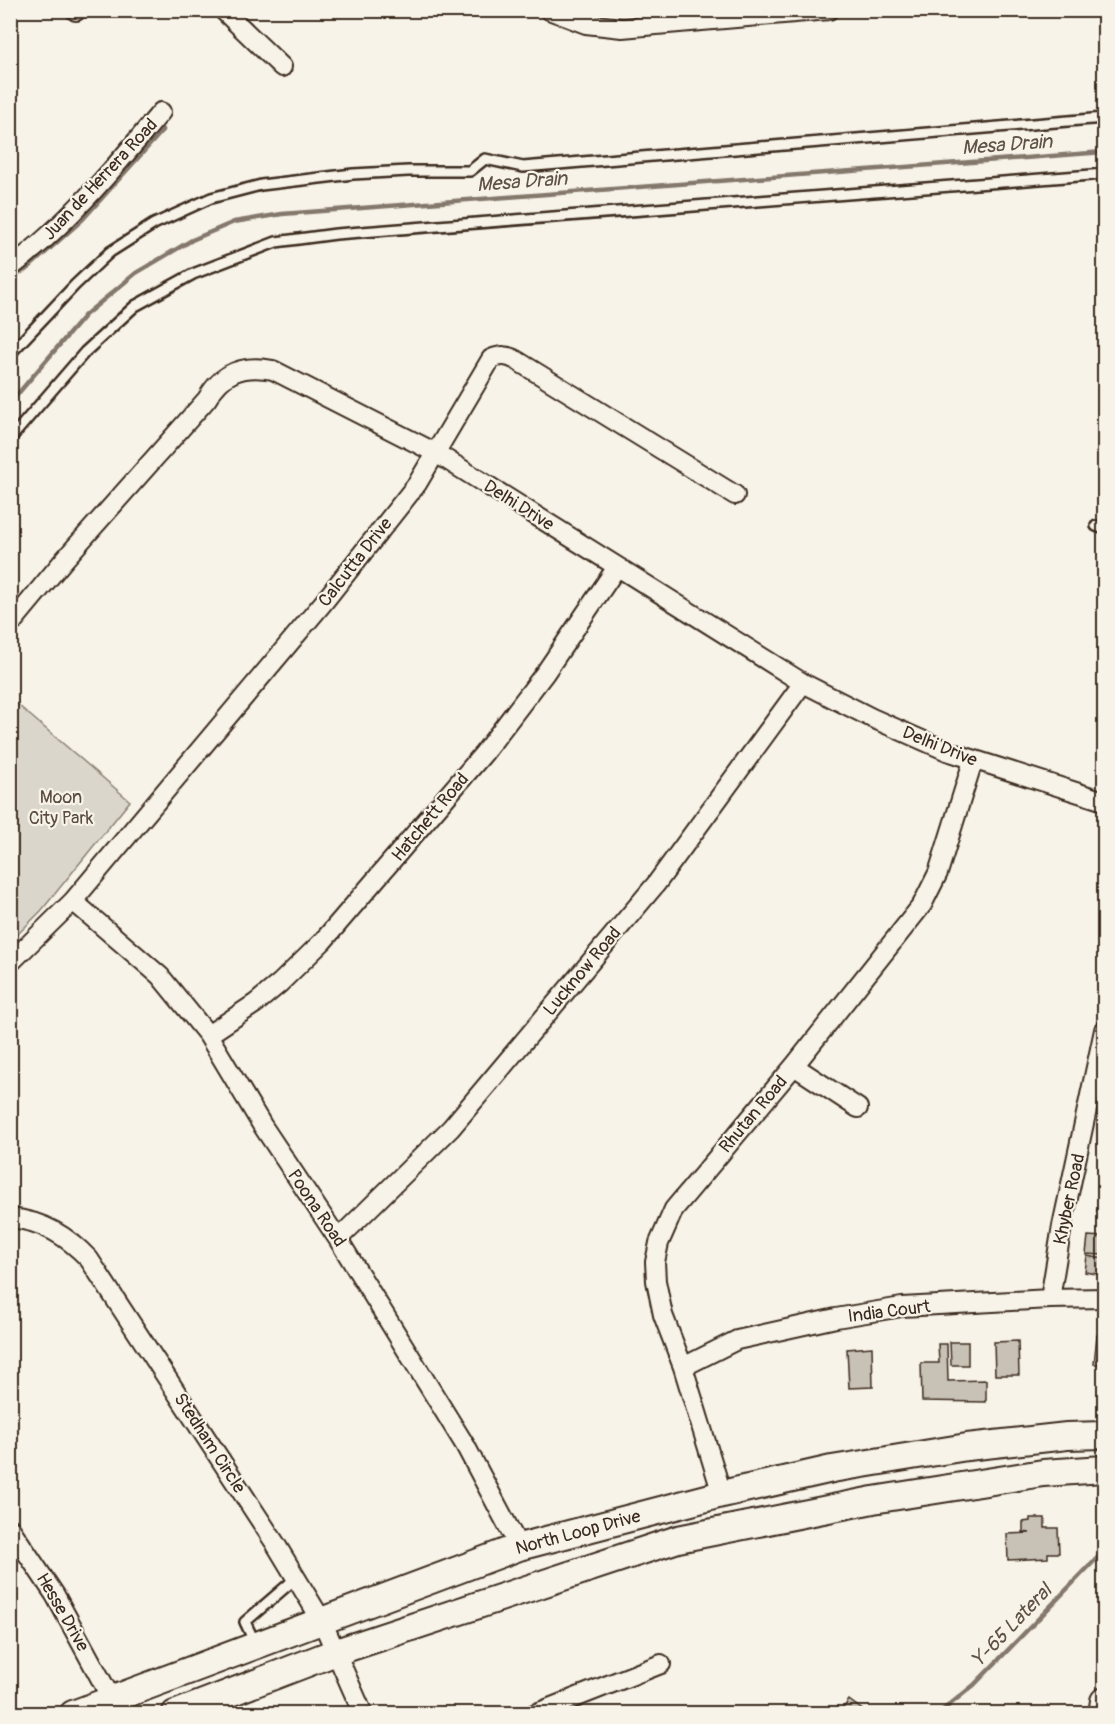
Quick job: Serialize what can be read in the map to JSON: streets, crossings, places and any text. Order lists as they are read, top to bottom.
{
  "streets": {
    "main road": ["North Loop Drive"],
    "street": [
      "Juan de Herrera Road",
      "Delhi Drive",
      "Calcutta Drive",
      "Hatchett Road",
      "Lucknow Road",
      "Rhutan Road",
      "Khyber Road",
      "Poona Road",
      "India Court",
      "Stedham Circle",
      "Hesse Drive"
    ]
  },
  "crossings": [
    ["Delhi Drive", "Calcutta Drive"],
    ["Delhi Drive", "Hatchett Road"],
    ["Delhi Drive", "Lucknow Road"],
    ["Delhi Drive", "Rhutan Road"],
    ["Calcutta Drive", "Poona Road"],
    ["Hatchett Road", "Poona Road"],
    ["Lucknow Road", "Poona Road"],
    ["Rhutan Road", "India Court"],
    ["Rhutan Road", "North Loop Drive"],
    ["Khyber Road", "India Court"],
    ["Poona Road", "North Loop Drive"],
    ["Stedham Circle", "North Loop Drive"],
    ["North Loop Drive", "Hesse Drive"]
  ],
  "water": ["Mesa Drain", "Y-65 Lateral"],
  "parks": ["Moon City Park"]
}
